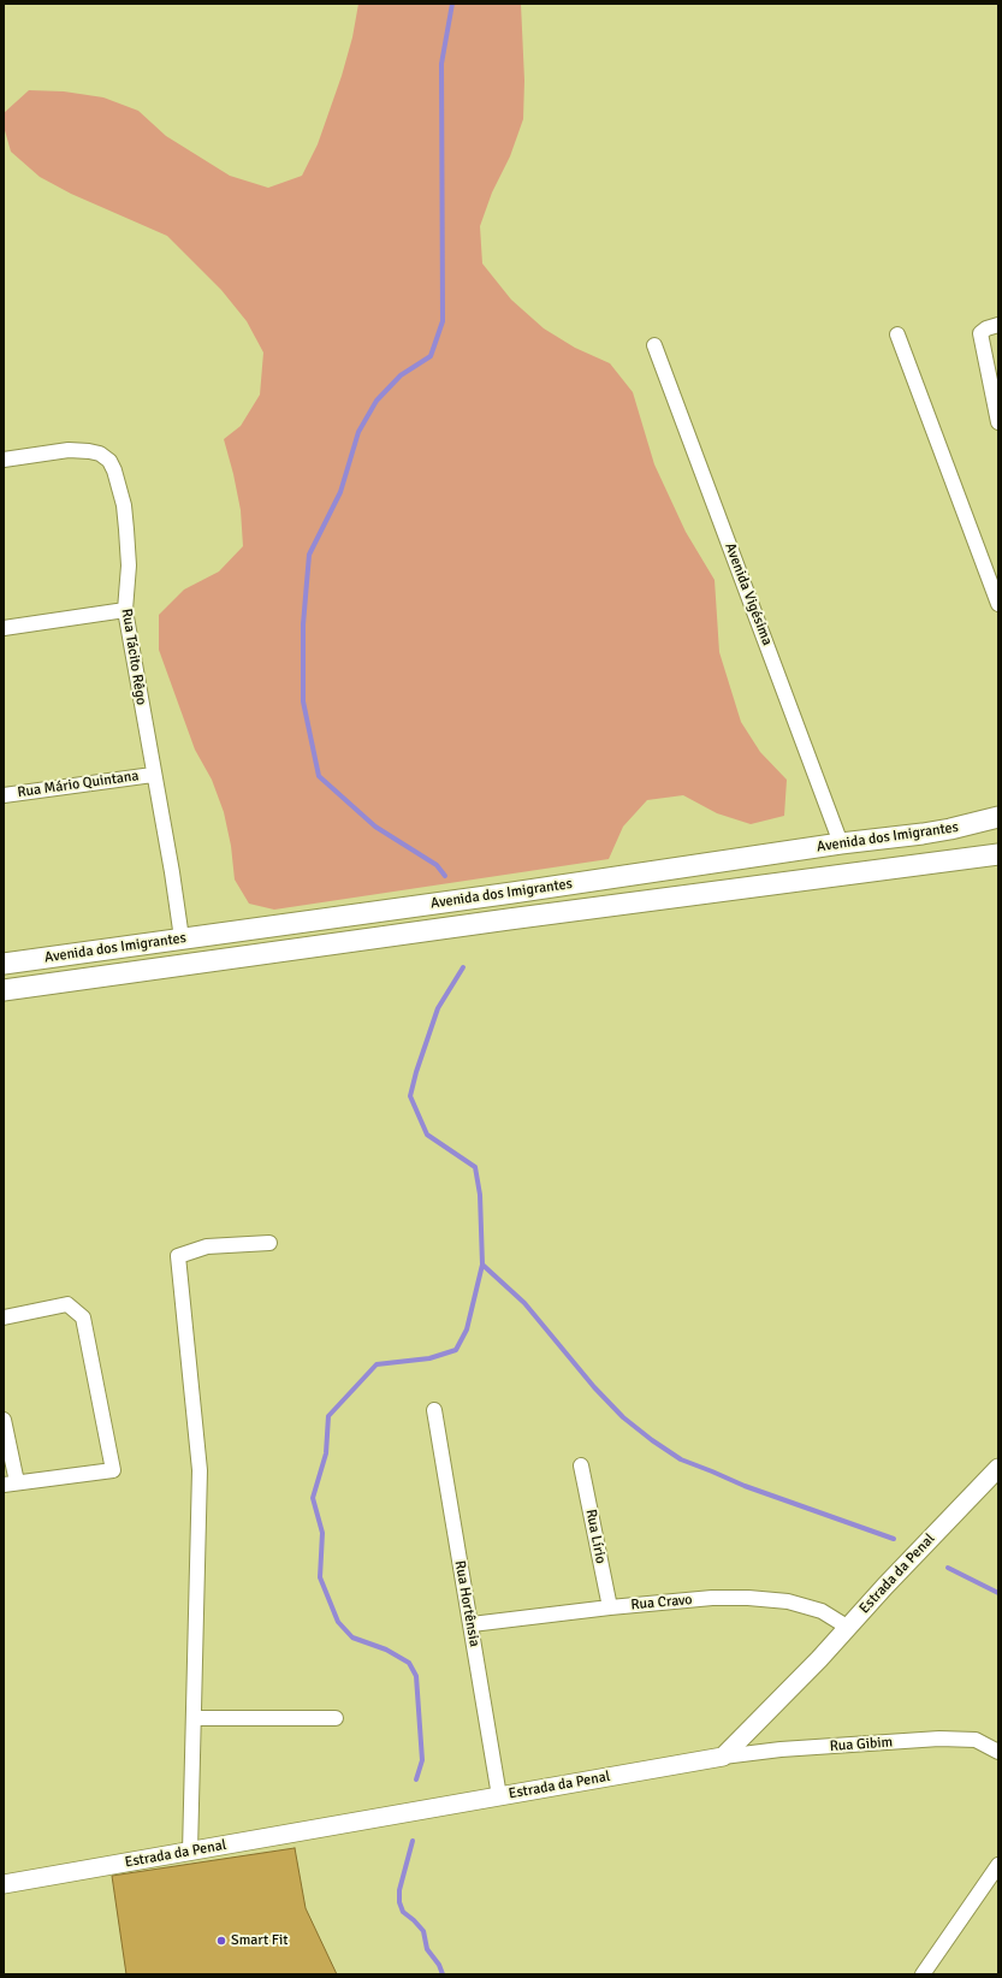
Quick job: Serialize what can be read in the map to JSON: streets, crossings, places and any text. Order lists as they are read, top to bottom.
{
  "streets": {
    "main road": ["Avenida dos Imigrantes"],
    "street": [
      "Avenida Vigésima",
      "Rua Tácito Rêgo",
      "Rua Mário Quintana",
      "Rua Lírio",
      "Estrada da Penal",
      "Rua Cravo",
      "Rua Hortênsia",
      "Rua Gibim"
    ]
  },
  "crossings": [
    ["Avenida Vigésima", "Avenida dos Imigrantes"],
    ["Rua Tácito Rêgo", "Rua Mário Quintana"],
    ["Rua Tácito Rêgo", "Avenida dos Imigrantes"],
    ["Rua Lírio", "Rua Cravo"],
    ["Estrada da Penal", "Rua Cravo"],
    ["Estrada da Penal", "Rua Hortênsia"],
    ["Estrada da Penal", "Rua Gibim"],
    ["Rua Cravo", "Rua Hortênsia"]
  ],
  "places": ["Smart Fit"]
}
